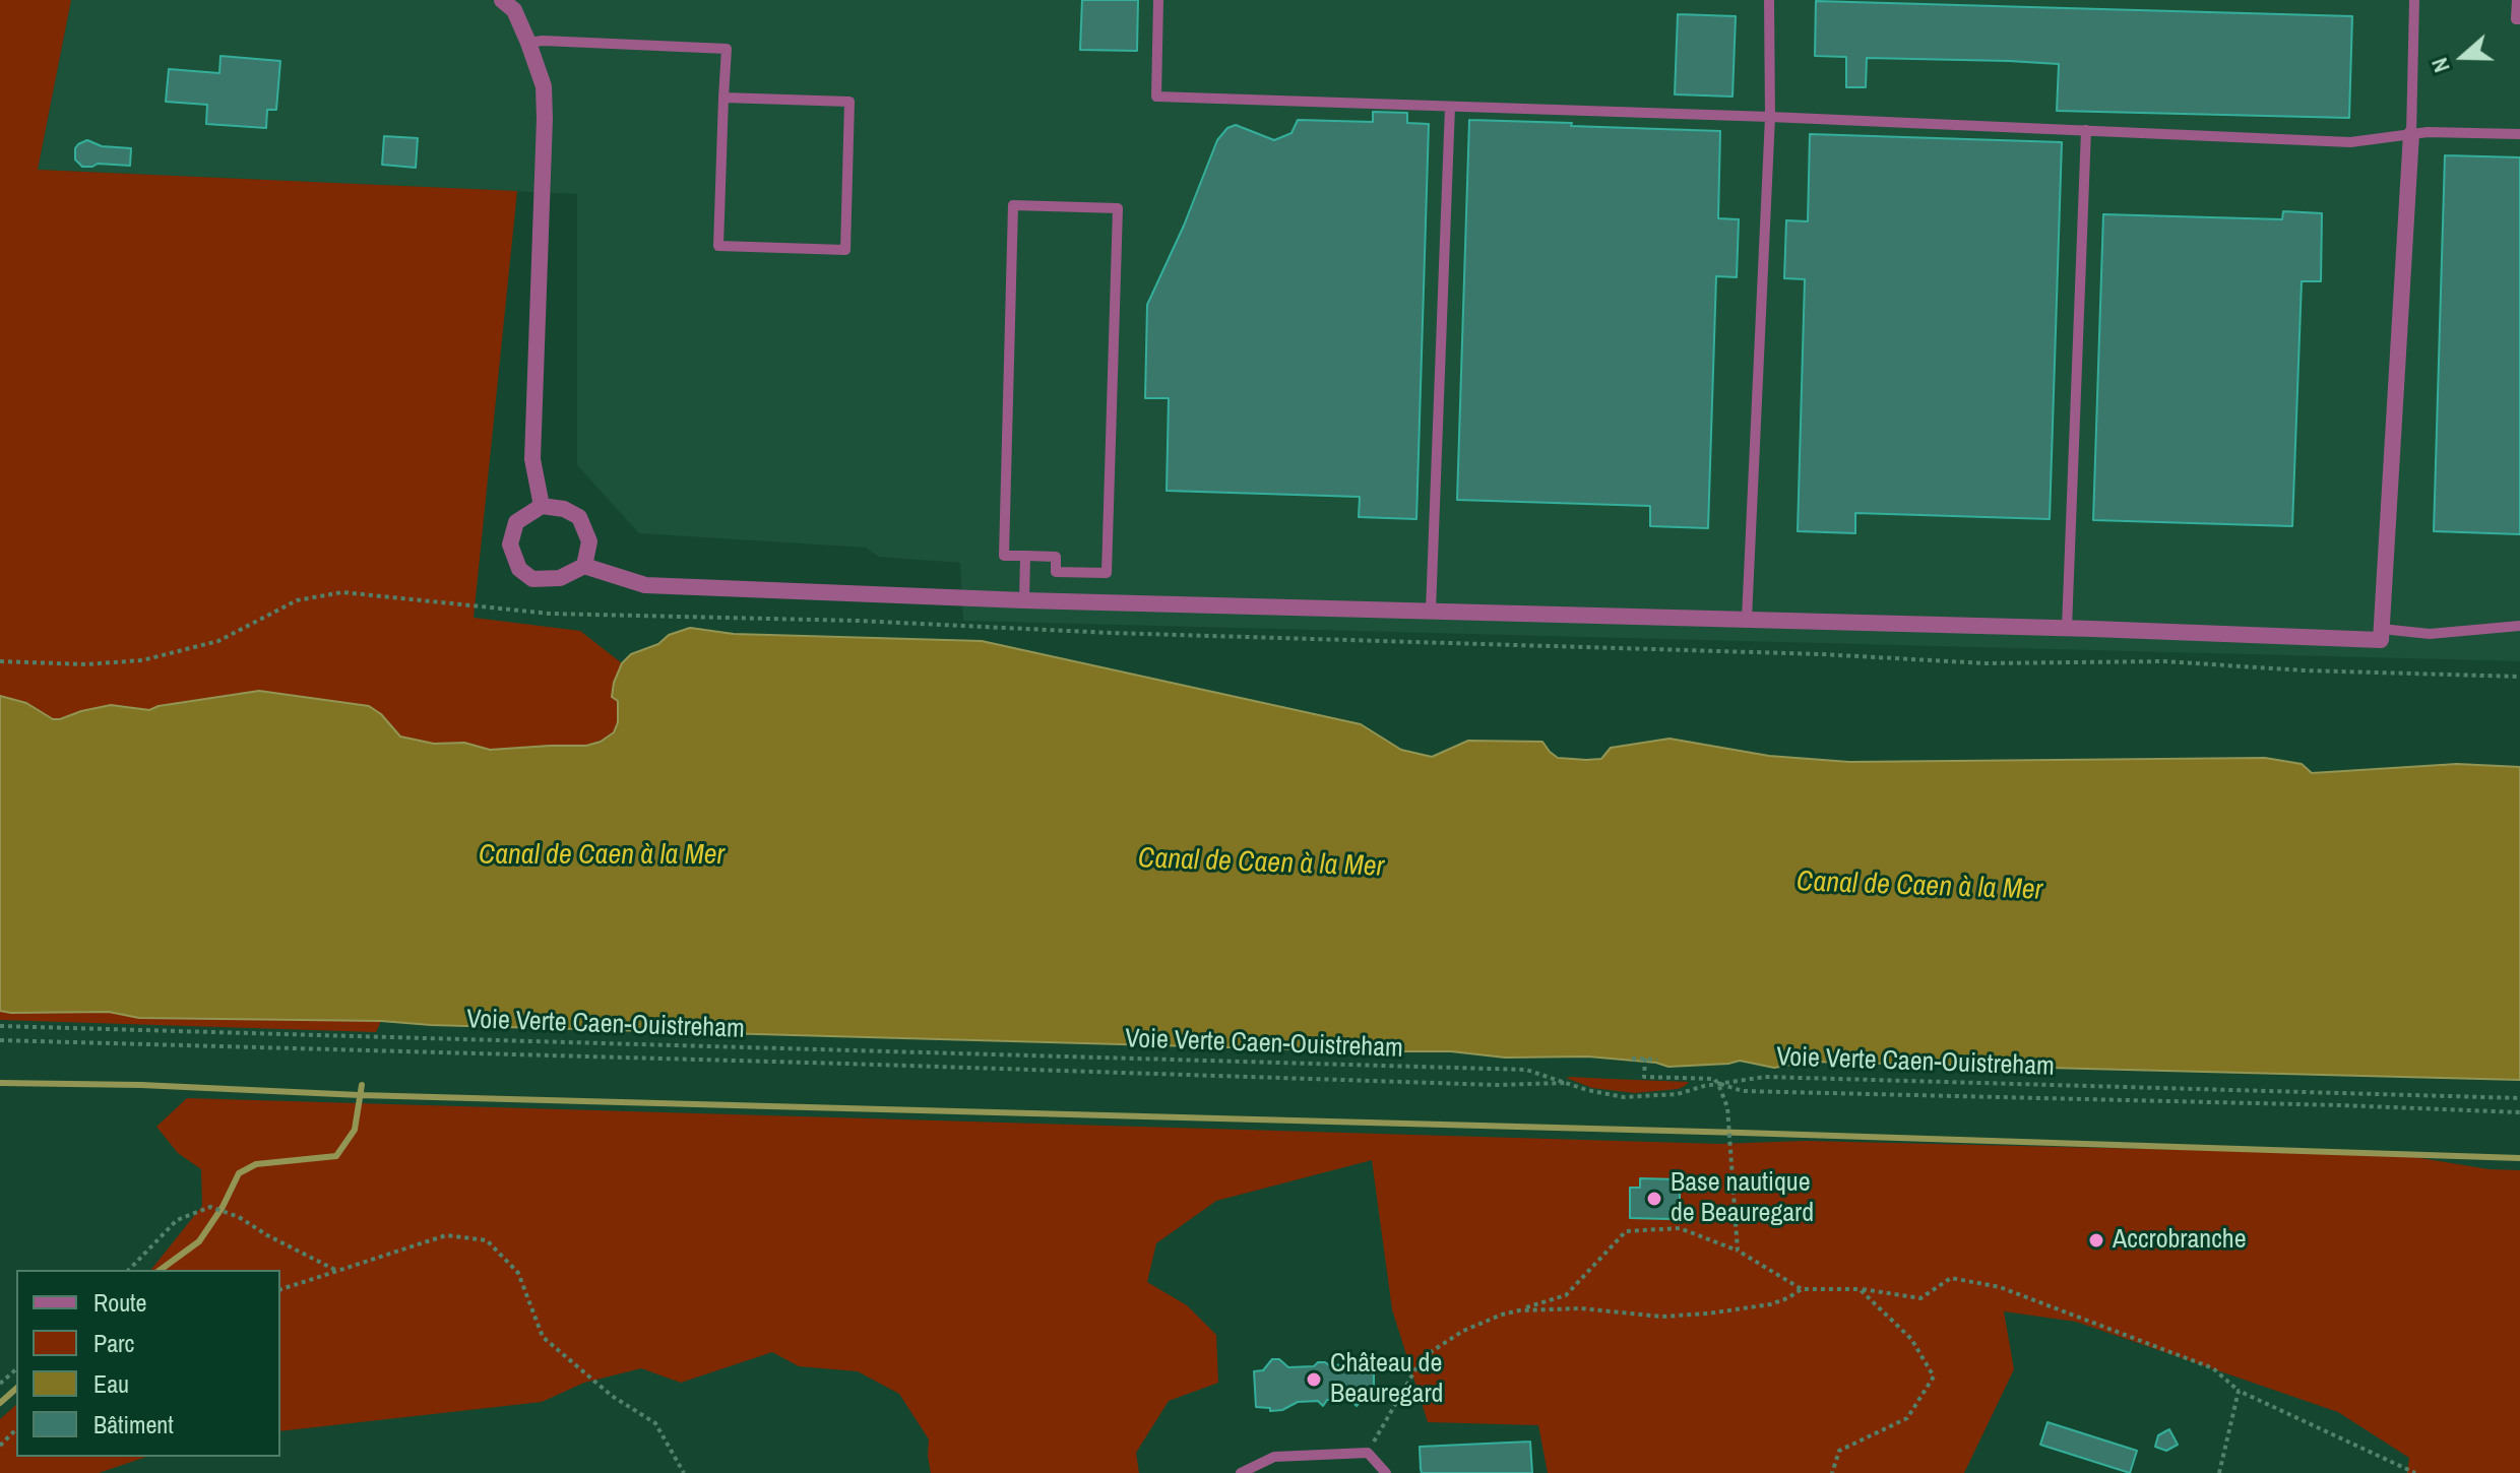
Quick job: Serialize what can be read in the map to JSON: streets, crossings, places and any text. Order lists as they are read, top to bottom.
{
  "streets": {
    "path": ["Voie Verte Caen-Ouistreham"]
  },
  "water": ["Canal de Caen à la Mer"],
  "places": ["Base nautique de Beauregard", "Accrobranche", "Château de Beauregard"],
  "legend": [
    "Route",
    "Parc",
    "Eau",
    "Bâtiment"
  ],
  "north": "left"
}
